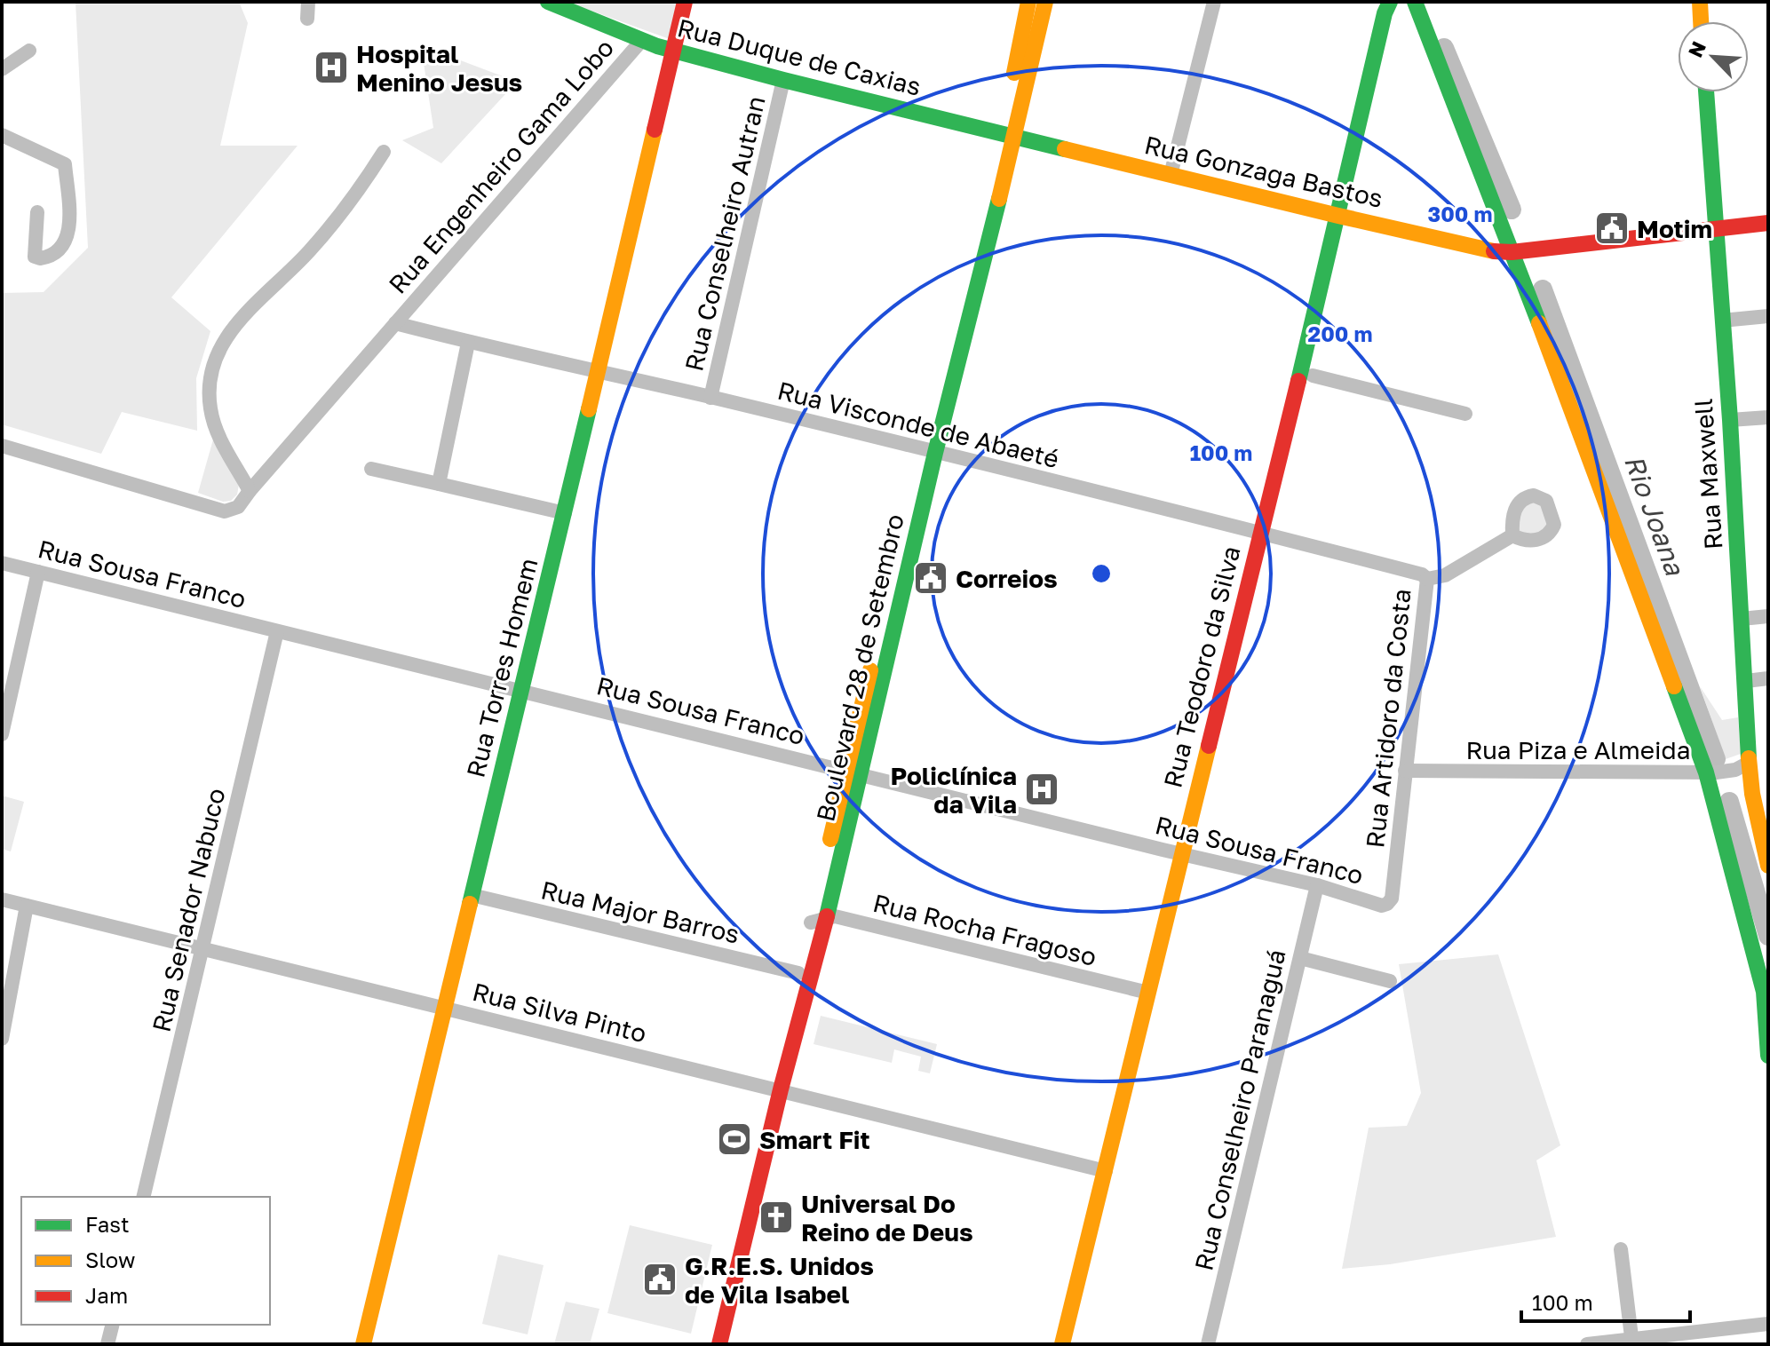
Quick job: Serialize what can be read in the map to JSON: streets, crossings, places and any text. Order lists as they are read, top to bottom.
{
  "streets": {
    "main road": [
      "Rua Duque de Caxias",
      "Rua Gonzaga Bastos",
      "Rua Maxwell",
      "Rua Teodoro da Silva",
      "Rua Torres Homem",
      "Boulevard 28 de Setembro"
    ],
    "street": [
      "Rua Engenheiro Gama Lobo",
      "Rua Conselheiro Autran",
      "Rua Visconde de Abaeté",
      "Rua Sousa Franco",
      "Rua Artidoro da Costa",
      "Rua Piza e Almeida",
      "Rua Senador Nabuco",
      "Rua Major Barros",
      "Rua Rocha Fragoso",
      "Rua Silva Pinto",
      "Rua Conselheiro Paranaguá"
    ]
  },
  "crossings": [
    ["Rua Duque de Caxias", "Rua Engenheiro Gama Lobo"],
    ["Rua Duque de Caxias", "Rua Gonzaga Bastos"],
    ["Rua Duque de Caxias", "Rua Conselheiro Autran"],
    ["Rua Duque de Caxias", "Rua Torres Homem"],
    ["Rua Duque de Caxias", "Boulevard 28 de Setembro"],
    ["Rua Engenheiro Gama Lobo", "Rua Visconde de Abaeté"],
    ["Rua Gonzaga Bastos", "Rua Maxwell"],
    ["Rua Gonzaga Bastos", "Rua Teodoro da Silva"],
    ["Rua Gonzaga Bastos", "Boulevard 28 de Setembro"],
    ["Rua Conselheiro Autran", "Rua Visconde de Abaeté"],
    ["Rua Visconde de Abaeté", "Rua Teodoro da Silva"],
    ["Rua Visconde de Abaeté", "Rua Torres Homem"],
    ["Rua Visconde de Abaeté", "Boulevard 28 de Setembro"],
    ["Rua Visconde de Abaeté", "Rua Artidoro da Costa"],
    ["Rua Maxwell", "Rua Piza e Almeida"],
    ["Rua Sousa Franco", "Rua Teodoro da Silva"],
    ["Rua Sousa Franco", "Rua Torres Homem"],
    ["Rua Sousa Franco", "Boulevard 28 de Setembro"],
    ["Rua Sousa Franco", "Rua Artidoro da Costa"],
    ["Rua Sousa Franco", "Rua Senador Nabuco"],
    ["Rua Sousa Franco", "Rua Conselheiro Paranaguá"],
    ["Rua Teodoro da Silva", "Rua Rocha Fragoso"],
    ["Rua Teodoro da Silva", "Rua Silva Pinto"],
    ["Rua Torres Homem", "Rua Major Barros"],
    ["Rua Torres Homem", "Rua Silva Pinto"],
    ["Boulevard 28 de Setembro", "Rua Major Barros"],
    ["Boulevard 28 de Setembro", "Rua Rocha Fragoso"],
    ["Boulevard 28 de Setembro", "Rua Silva Pinto"],
    ["Rua Artidoro da Costa", "Rua Piza e Almeida"],
    ["Rua Senador Nabuco", "Rua Silva Pinto"]
  ],
  "water": ["Rio Joana"],
  "places": {
    "hospital": ["Hospital Menino Jesus", "Policlínica da Vila"],
    "public building": ["Motim", "Correios", "G.R.E.S. Unidos de Vila Isabel"],
    "sports": ["Smart Fit"],
    "church": ["Universal Do Reino de Deus"]
  },
  "legend": ["Fast", "Slow", "Jam"],
  "scale_bar": "100 m",
  "north": "top left",
  "rings": ["300 m", "200 m", "100 m"]
}
